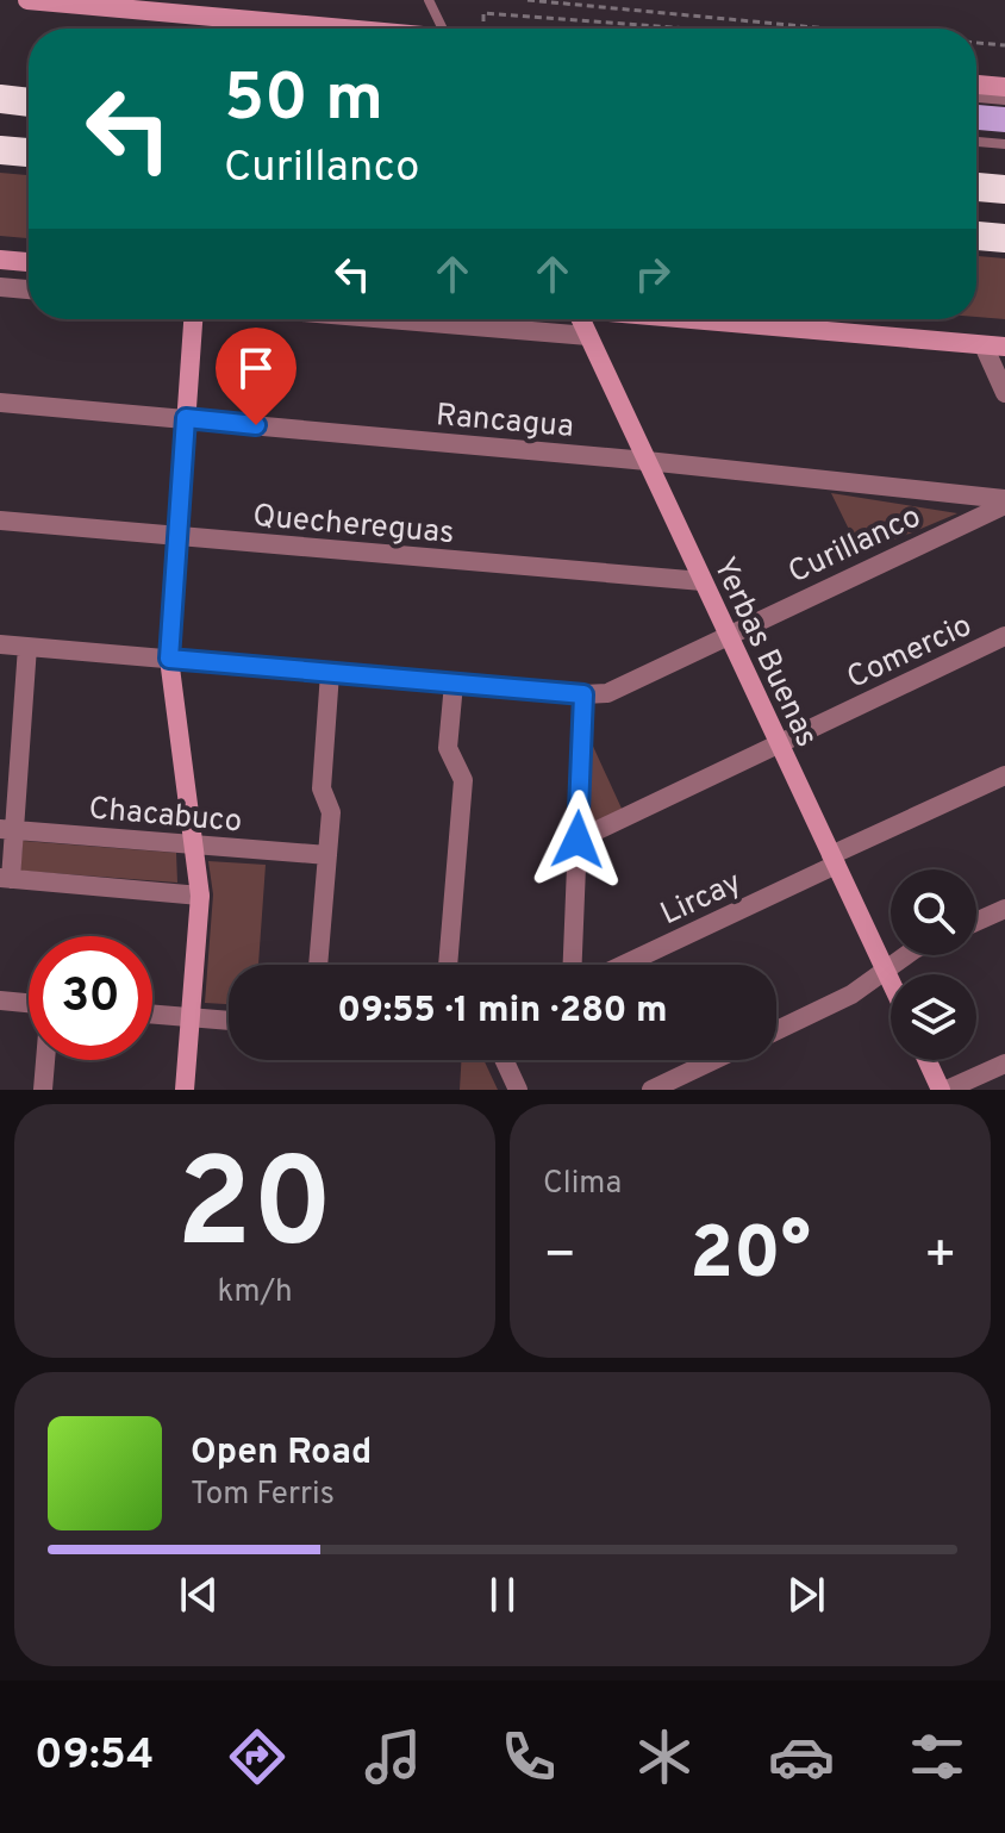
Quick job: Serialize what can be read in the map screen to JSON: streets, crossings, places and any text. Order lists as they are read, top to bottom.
{
  "streets": {
    "street": [
      "Rancagua",
      "Quechereguas",
      "Curillanco",
      "Comercio",
      "Yerbas Buenas",
      "Chacabuco",
      "Lircay"
    ]
  },
  "crossings": [
    ["Rancagua", "Curillanco"],
    ["Rancagua", "Yerbas Buenas"],
    ["Quechereguas", "Yerbas Buenas"],
    ["Curillanco", "Yerbas Buenas"],
    ["Comercio", "Yerbas Buenas"],
    ["Yerbas Buenas", "Lircay"]
  ],
  "page": {
    "turn": ["50 m", "Curillanco"],
    "limit": "30",
    "trip": "09:55 · 1 min · 280 m",
    "tile": [
      ["20", "km/h"],
      "Clima"
    ],
    "heat": ["−", "20°", "+"],
    "song": ["Open Road", "Tom Ferris"],
    "tabs": "09:54"
  }
}
